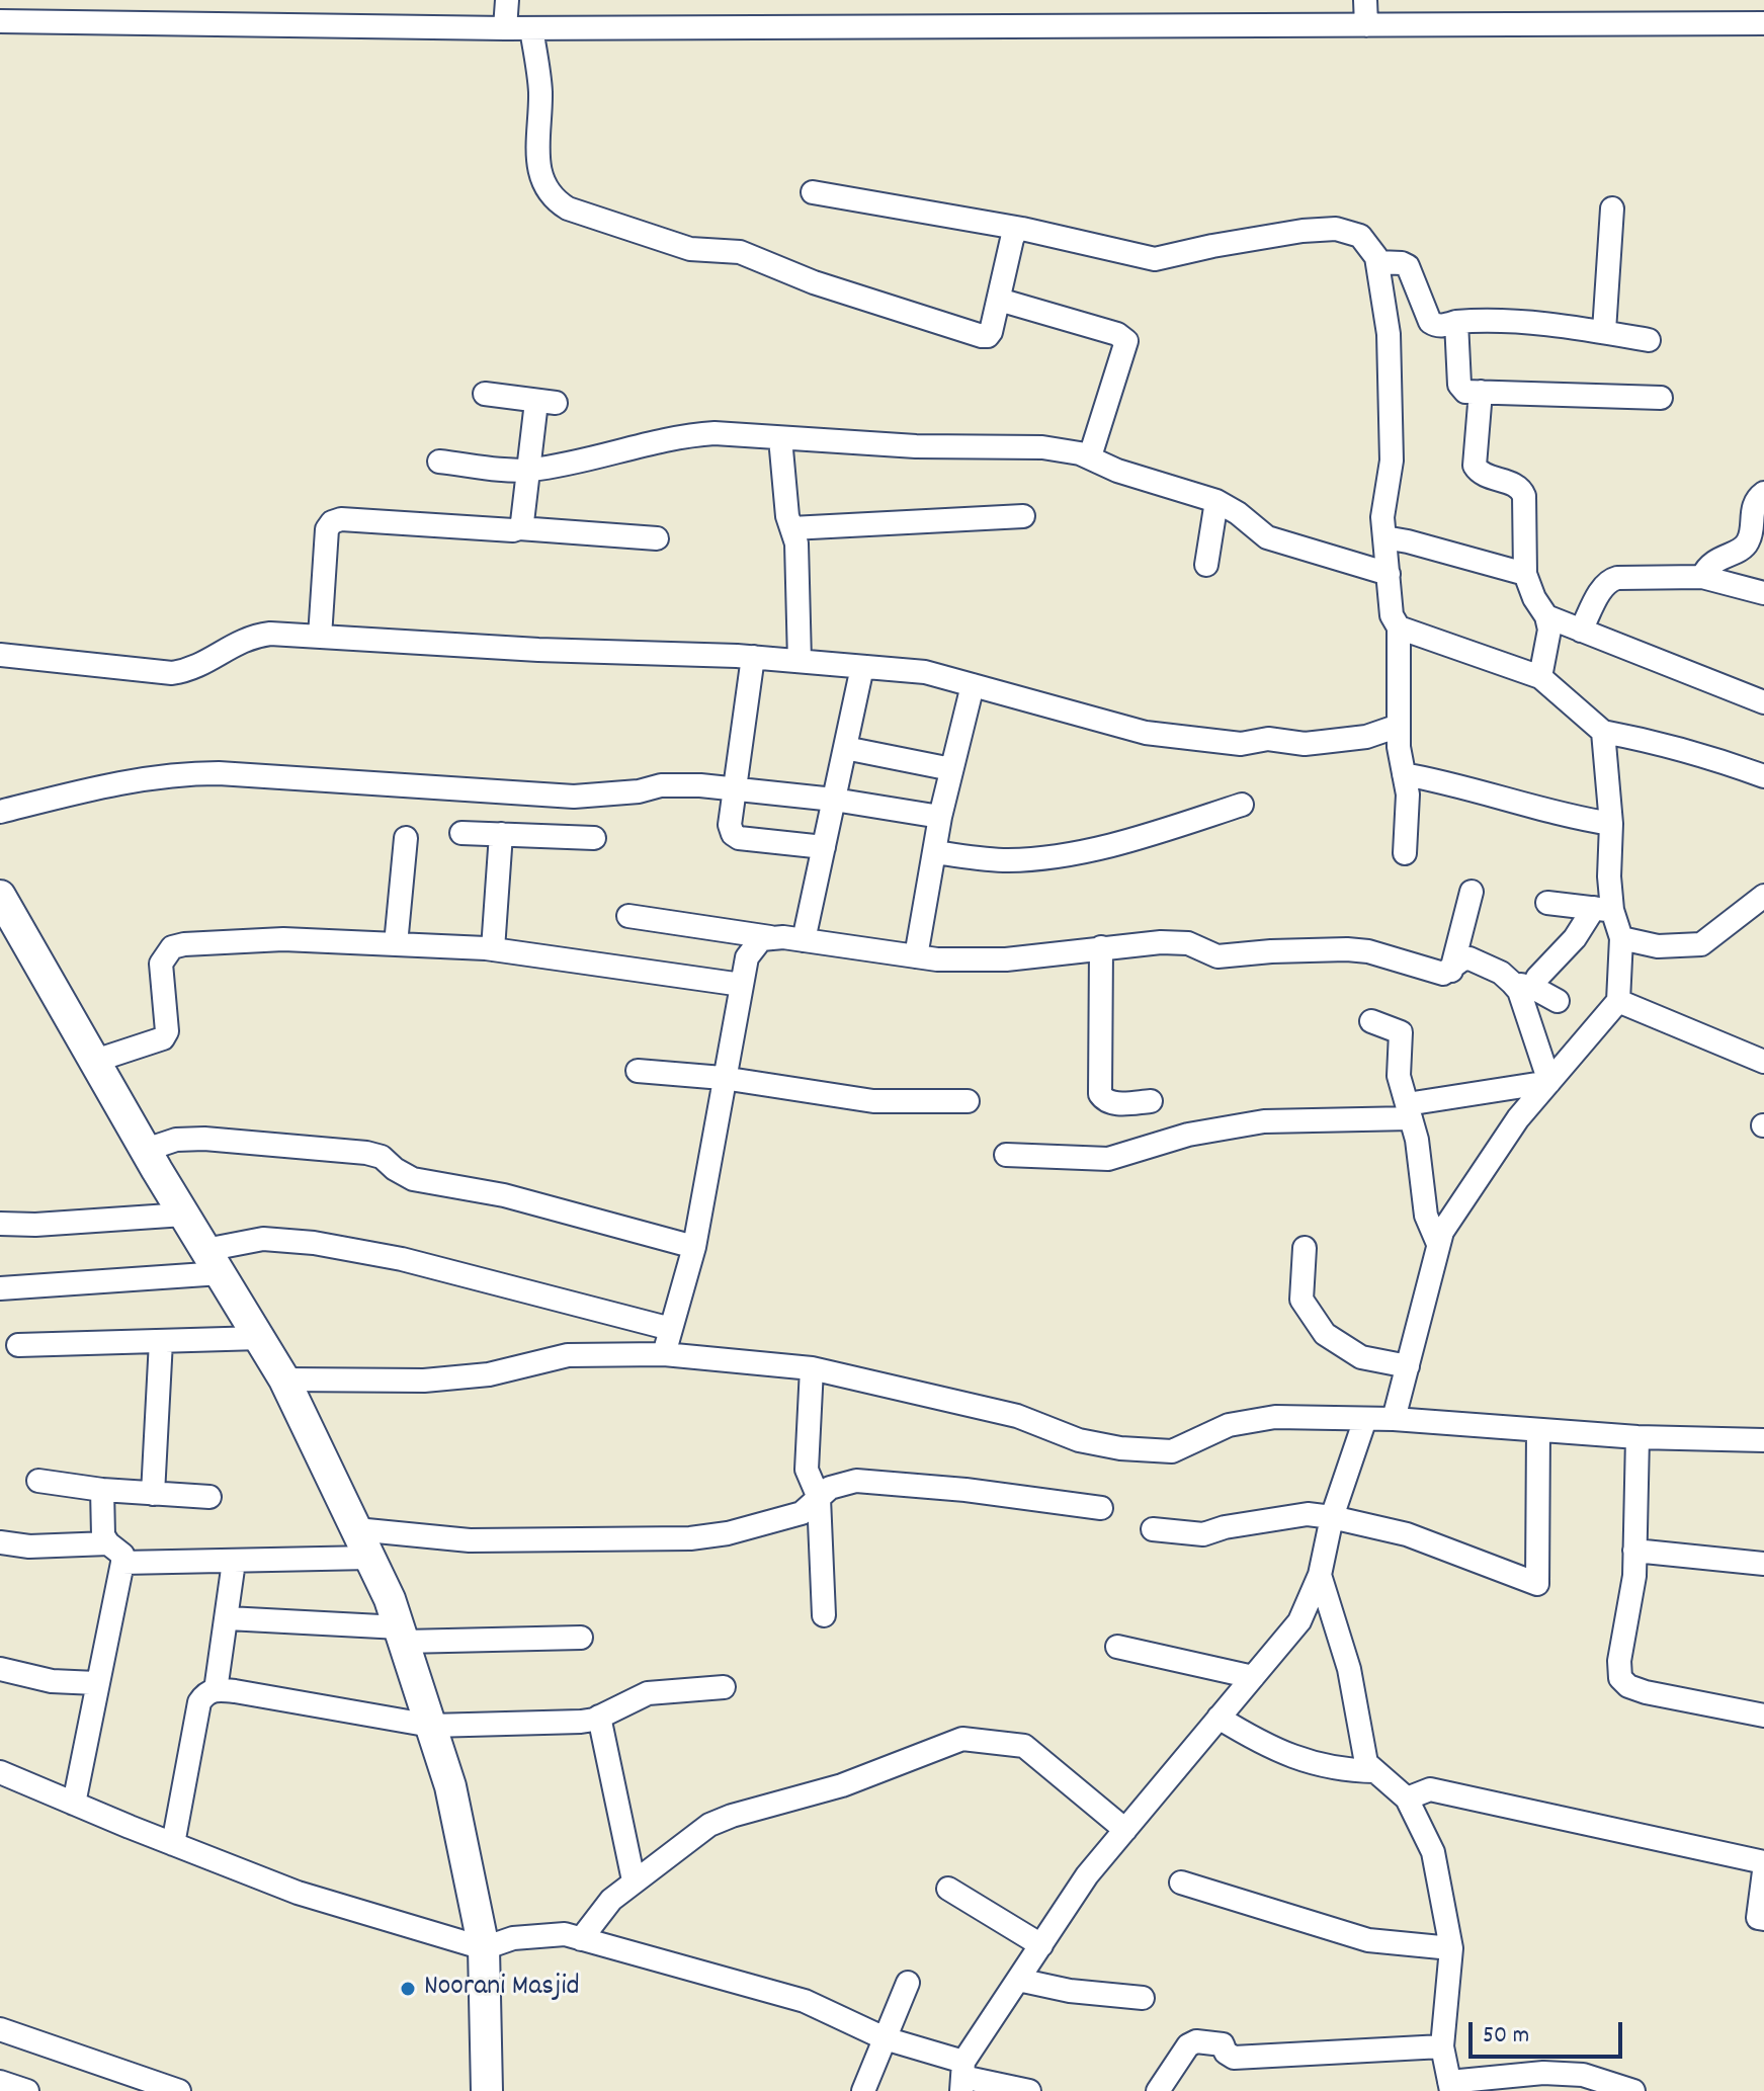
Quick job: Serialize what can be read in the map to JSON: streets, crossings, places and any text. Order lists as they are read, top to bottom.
{
  "places": ["Noorani Masjid"],
  "scale_bar": "50 m"
}
